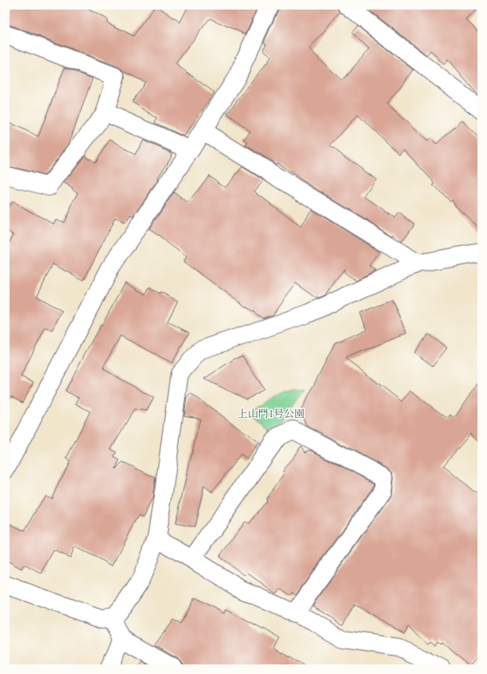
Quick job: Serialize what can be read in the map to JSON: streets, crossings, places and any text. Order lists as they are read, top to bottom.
{
  "parks": ["上山門1号公園"]
}
